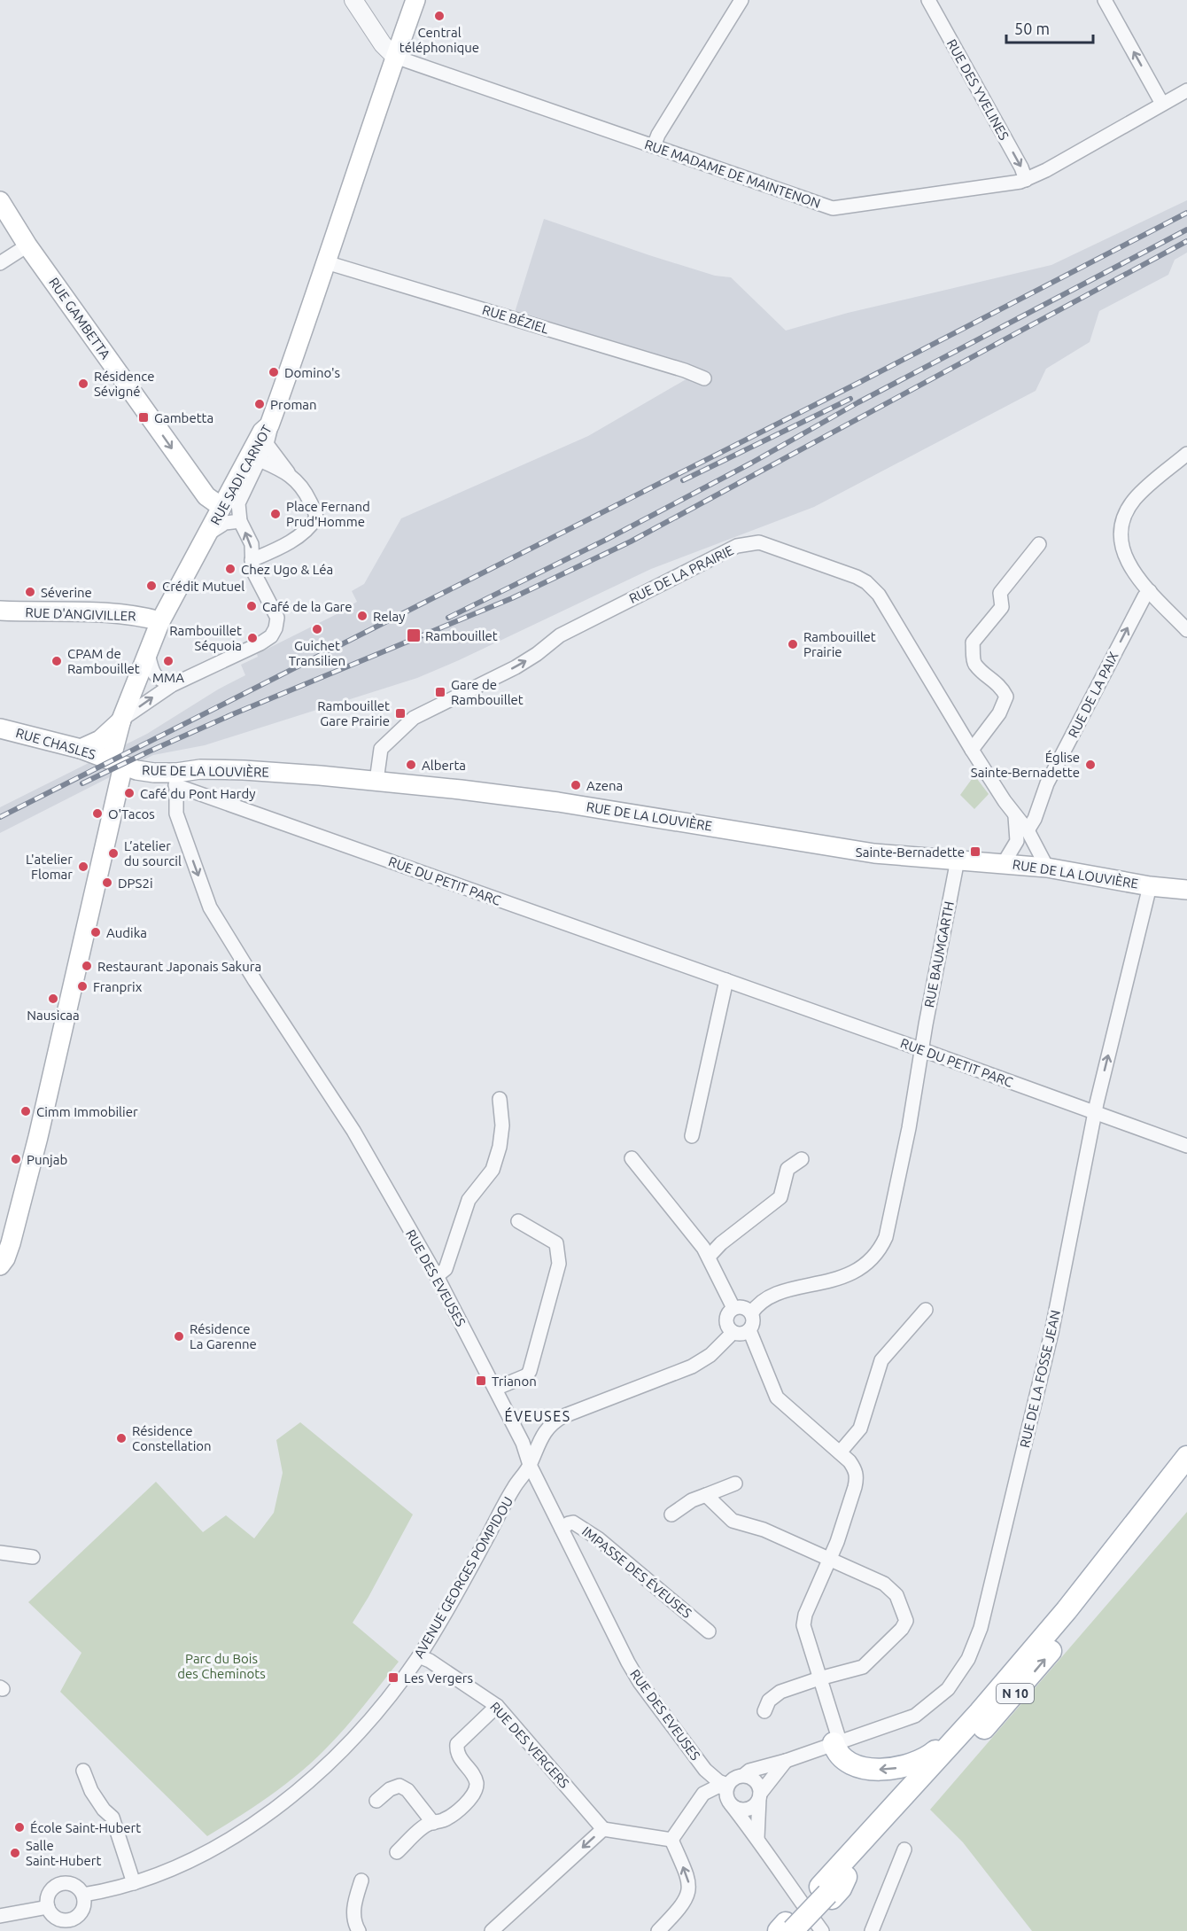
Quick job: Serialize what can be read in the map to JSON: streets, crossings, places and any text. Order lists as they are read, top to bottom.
{
  "streets": {
    "main road": [
      "RUE GAMBETTA",
      "RUE SADI CARNOT",
      "RUE D'ANGIVILLER",
      "RUE CHASLES",
      "RUE DE LA LOUVIÈRE",
      "N 10"
    ],
    "street": [
      "RUE DES YVELINES",
      "RUE MADAME DE MAINTENON",
      "RUE BÉZIEL",
      "RUE DE LA PRAIRIE",
      "RUE DE LA PAIX",
      "RUE DU PETIT PARC",
      "RUE BAUMGARTH",
      "RUE DES EVEUSES",
      "RUE DE LA FOSSE JEAN",
      "IMPASSE DES ÉVEUSES",
      "AVENUE GEORGES POMPIDOU",
      "RUE DES VERGERS"
    ]
  },
  "crossings": [
    ["RUE DES YVELINES", "RUE MADAME DE MAINTENON"],
    ["RUE MADAME DE MAINTENON", "RUE SADI CARNOT"],
    ["RUE GAMBETTA", "RUE SADI CARNOT"],
    ["RUE BÉZIEL", "RUE SADI CARNOT"],
    ["RUE SADI CARNOT", "RUE D'ANGIVILLER"],
    ["RUE SADI CARNOT", "RUE CHASLES"],
    ["RUE SADI CARNOT", "RUE DE LA LOUVIÈRE"],
    ["RUE DE LA PRAIRIE", "RUE DE LA PAIX"],
    ["RUE DE LA PRAIRIE", "RUE DE LA LOUVIÈRE"],
    ["RUE CHASLES", "RUE DE LA LOUVIÈRE"],
    ["RUE DE LA LOUVIÈRE", "RUE DU PETIT PARC"],
    ["RUE DE LA LOUVIÈRE", "RUE BAUMGARTH"],
    ["RUE DE LA LOUVIÈRE", "RUE DES EVEUSES"],
    ["RUE DE LA LOUVIÈRE", "RUE DE LA FOSSE JEAN"],
    ["RUE DU PETIT PARC", "RUE BAUMGARTH"],
    ["RUE DU PETIT PARC", "RUE DES EVEUSES"],
    ["RUE DU PETIT PARC", "RUE DE LA FOSSE JEAN"],
    ["RUE BAUMGARTH", "AVENUE GEORGES POMPIDOU"],
    ["RUE DES EVEUSES", "RUE DE LA FOSSE JEAN"],
    ["RUE DES EVEUSES", "IMPASSE DES ÉVEUSES"],
    ["RUE DES EVEUSES", "AVENUE GEORGES POMPIDOU"],
    ["AVENUE GEORGES POMPIDOU", "RUE DES VERGERS"]
  ],
  "one_way": [
    "RUE DES YVELINES",
    "RUE GAMBETTA",
    "RUE DE LA PAIX",
    "RUE DES EVEUSES"
  ],
  "districts": ["ÉVEUSES"],
  "parks": ["Parc du Bois des Cheminots"],
  "places": {
    "other": [
      "Central téléphonique",
      "Domino's",
      "Résidence Sévigné",
      "Proman",
      "Place Fernand Prud'Homme",
      "Chez Ugo & Léa",
      "Crédit Mutuel",
      "Séverine",
      "Café de la Gare",
      "Relay",
      "Guichet Transilien",
      "Rambouillet Séquoia",
      "Rambouillet Prairie",
      "CPAM de Rambouillet",
      "MMA",
      "Alberta",
      "Église Sainte-Bernadette",
      "Azena",
      "Café du Pont Hardy",
      "O'Tacos",
      "L’atelier du sourcil",
      "L'atelier Flomar",
      "DPS2i",
      "Audika",
      "Restaurant Japonais Sakura",
      "Franprix",
      "Nausicaa",
      "Cimm Immobilier",
      "Punjab",
      "Résidence La Garenne",
      "Résidence Constellation",
      "École Saint-Hubert",
      "Salle Saint-Hubert"
    ],
    "transit": [
      "Gambetta",
      "Rambouillet",
      "Gare de Rambouillet",
      "Rambouillet Gare Prairie",
      "Sainte-Bernadette",
      "Trianon",
      "Les Vergers"
    ]
  },
  "scale_bar": "50 m"
}
